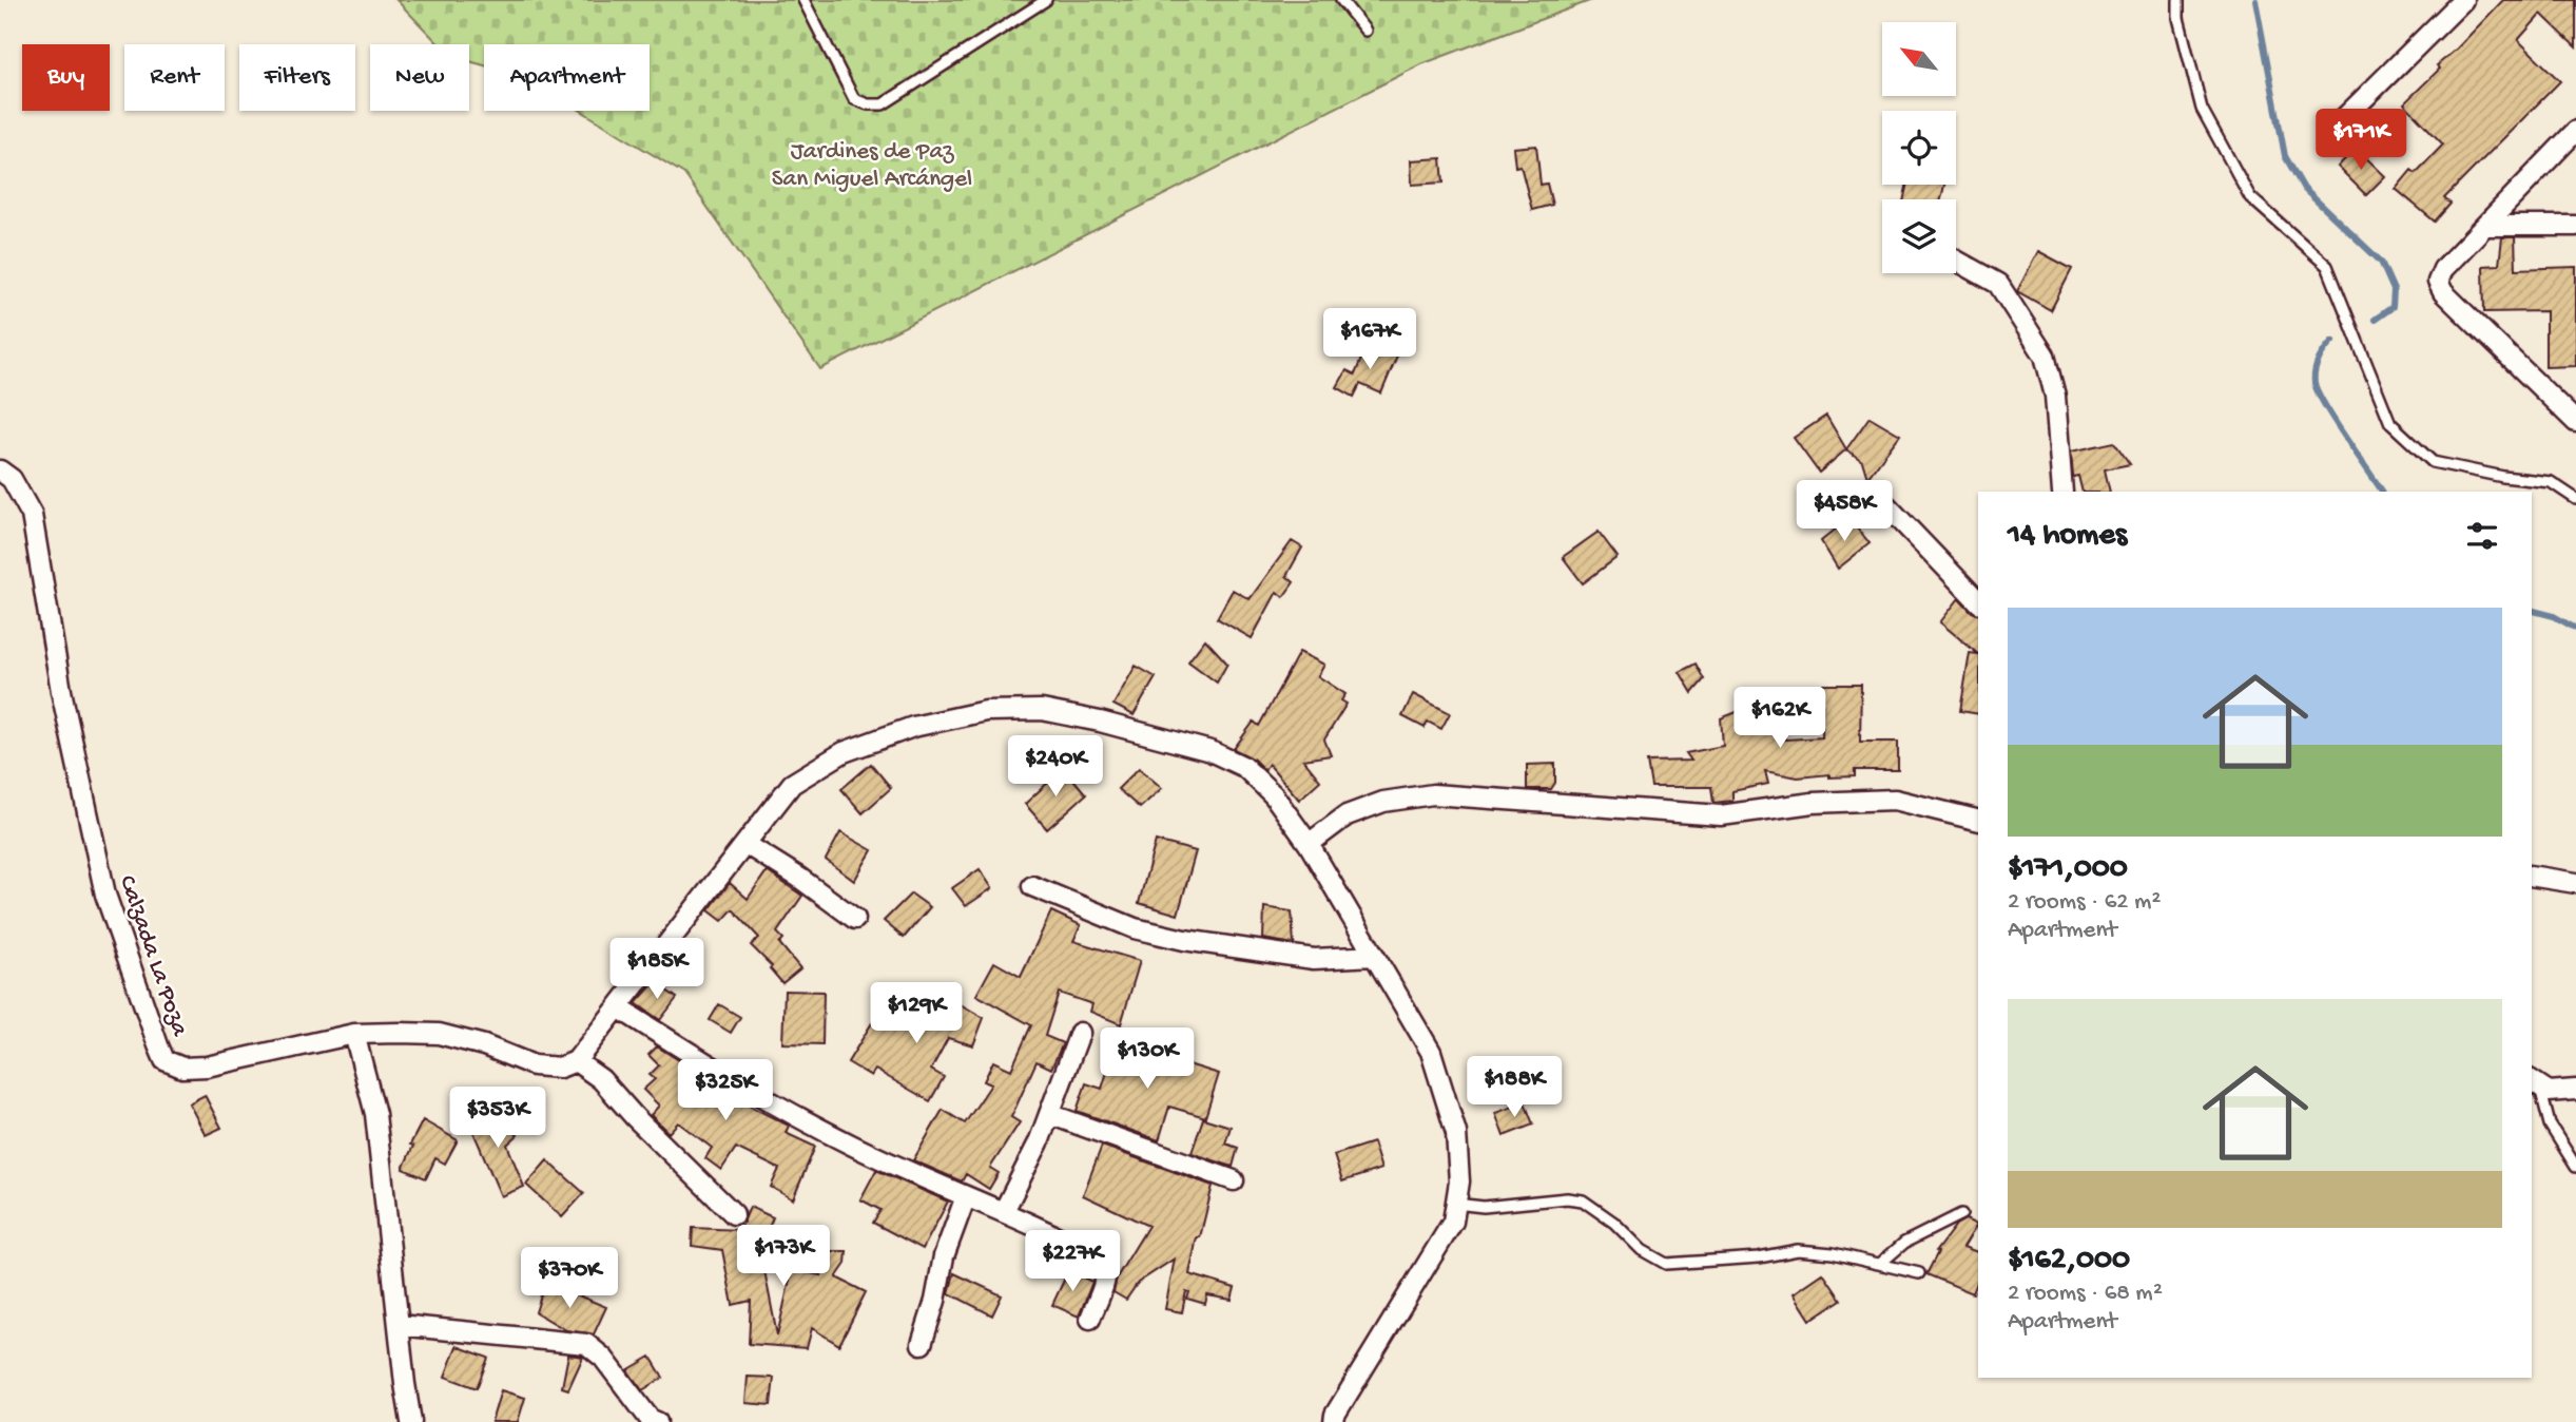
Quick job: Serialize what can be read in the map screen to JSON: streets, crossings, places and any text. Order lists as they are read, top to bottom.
{
  "streets": {
    "street": ["Calzada La Poza"]
  },
  "parks": ["Jardines de Paz San Miguel Arcángel"],
  "north": "top left",
  "page": {
    "chip": [
      "Buy",
      "Rent",
      "Filters",
      "New",
      "Apartment"
    ],
    "price": [
      "$171K",
      "$167K",
      "$458K",
      "$162K",
      "$240K",
      "$185K",
      "$129K",
      "$130K",
      "$188K",
      "$325K",
      "$353K",
      "$173K",
      "$227K",
      "$370K"
    ],
    "heading": "14 homes",
    "list": [
      {
        "name": "$171,000",
        "note": "2 rooms · 62 m² · Apartment"
      },
      {
        "name": "$162,000",
        "note": "2 rooms · 68 m² · Apartment"
      }
    ]
  }
}
